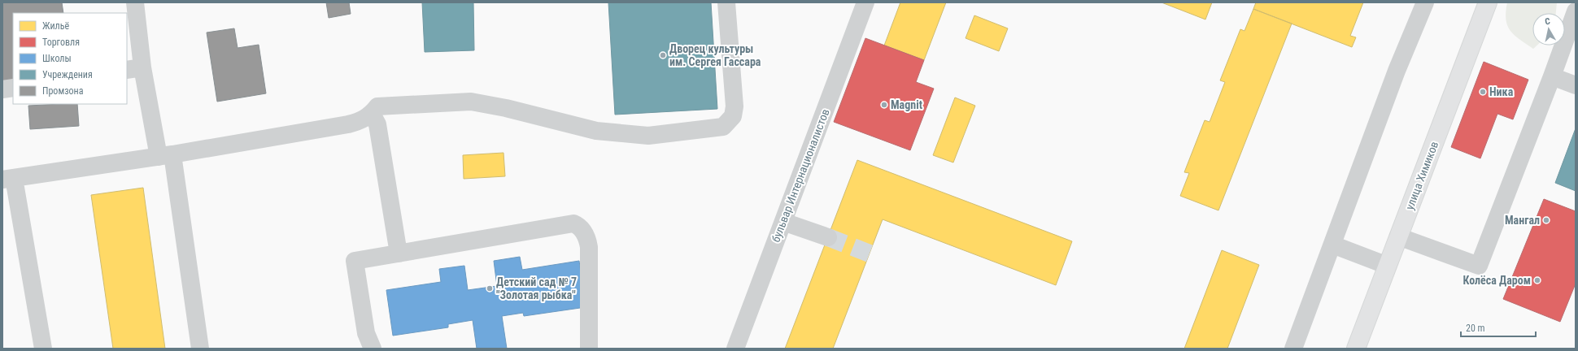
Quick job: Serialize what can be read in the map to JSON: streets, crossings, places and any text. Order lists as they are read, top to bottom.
{
  "streets": {
    "main road": ["улица Химиков"],
    "street": ["бульвар Интернационалистов"]
  },
  "places": [
    "Дворец культуры им. Сергея Гассара",
    "Ника",
    "Magnit",
    "Мангал",
    "Колёса Даром",
    "Детский сад № 7 \"Золотая рыбка\""
  ],
  "legend": [
    "Жильё",
    "Торговля",
    "Школы",
    "Учреждения",
    "Промзона"
  ],
  "scale_bar": "20 m",
  "north": "top"
}
